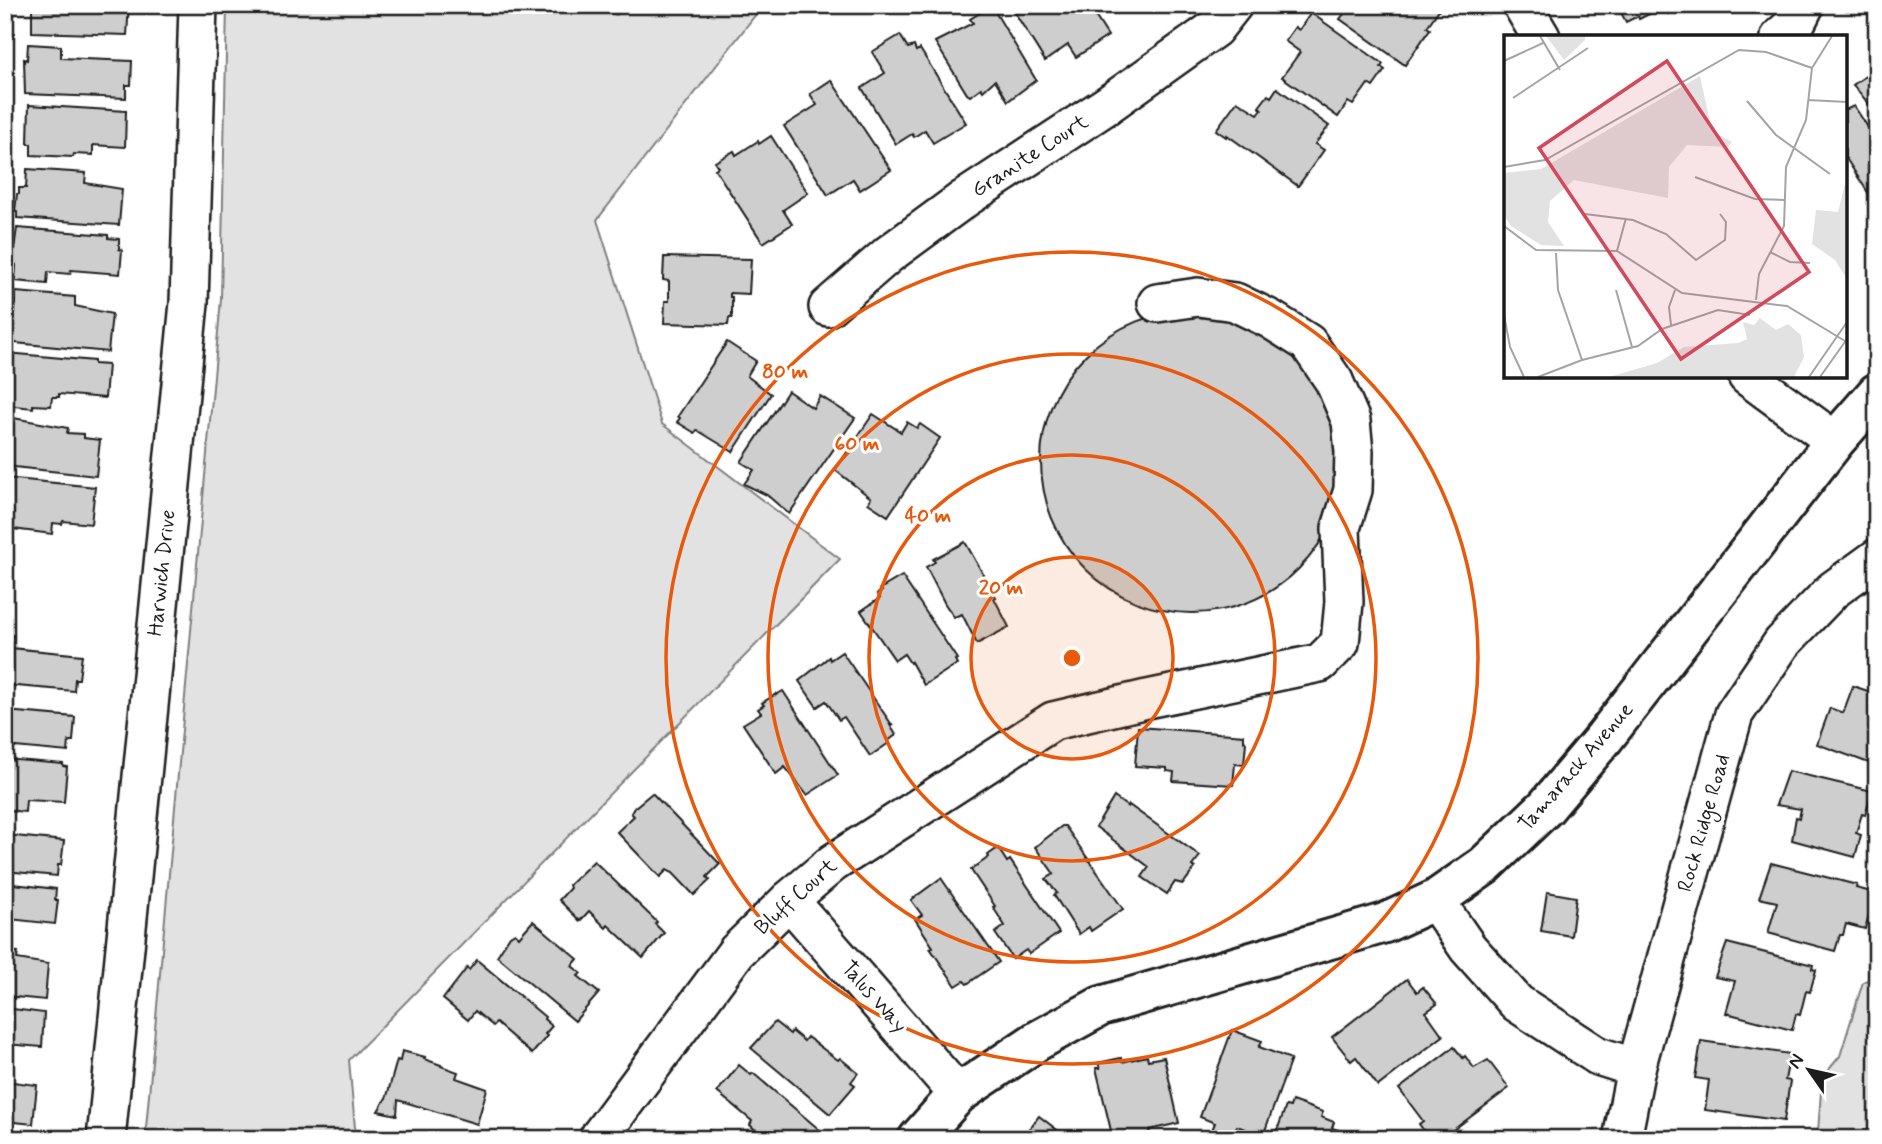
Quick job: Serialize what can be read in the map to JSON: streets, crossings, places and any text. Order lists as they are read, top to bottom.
{
  "streets": {
    "main road": ["Tamarack Avenue"],
    "street": [
      "Granite Court",
      "Harwich Drive",
      "Rock Ridge Road",
      "Bluff Court",
      "Talus Way"
    ]
  },
  "crossings": [
    ["Tamarack Avenue", "Talus Way"],
    ["Bluff Court", "Talus Way"]
  ],
  "north": "top left",
  "rings": [
    "80 m",
    "60 m",
    "40 m",
    "20 m"
  ]
}
